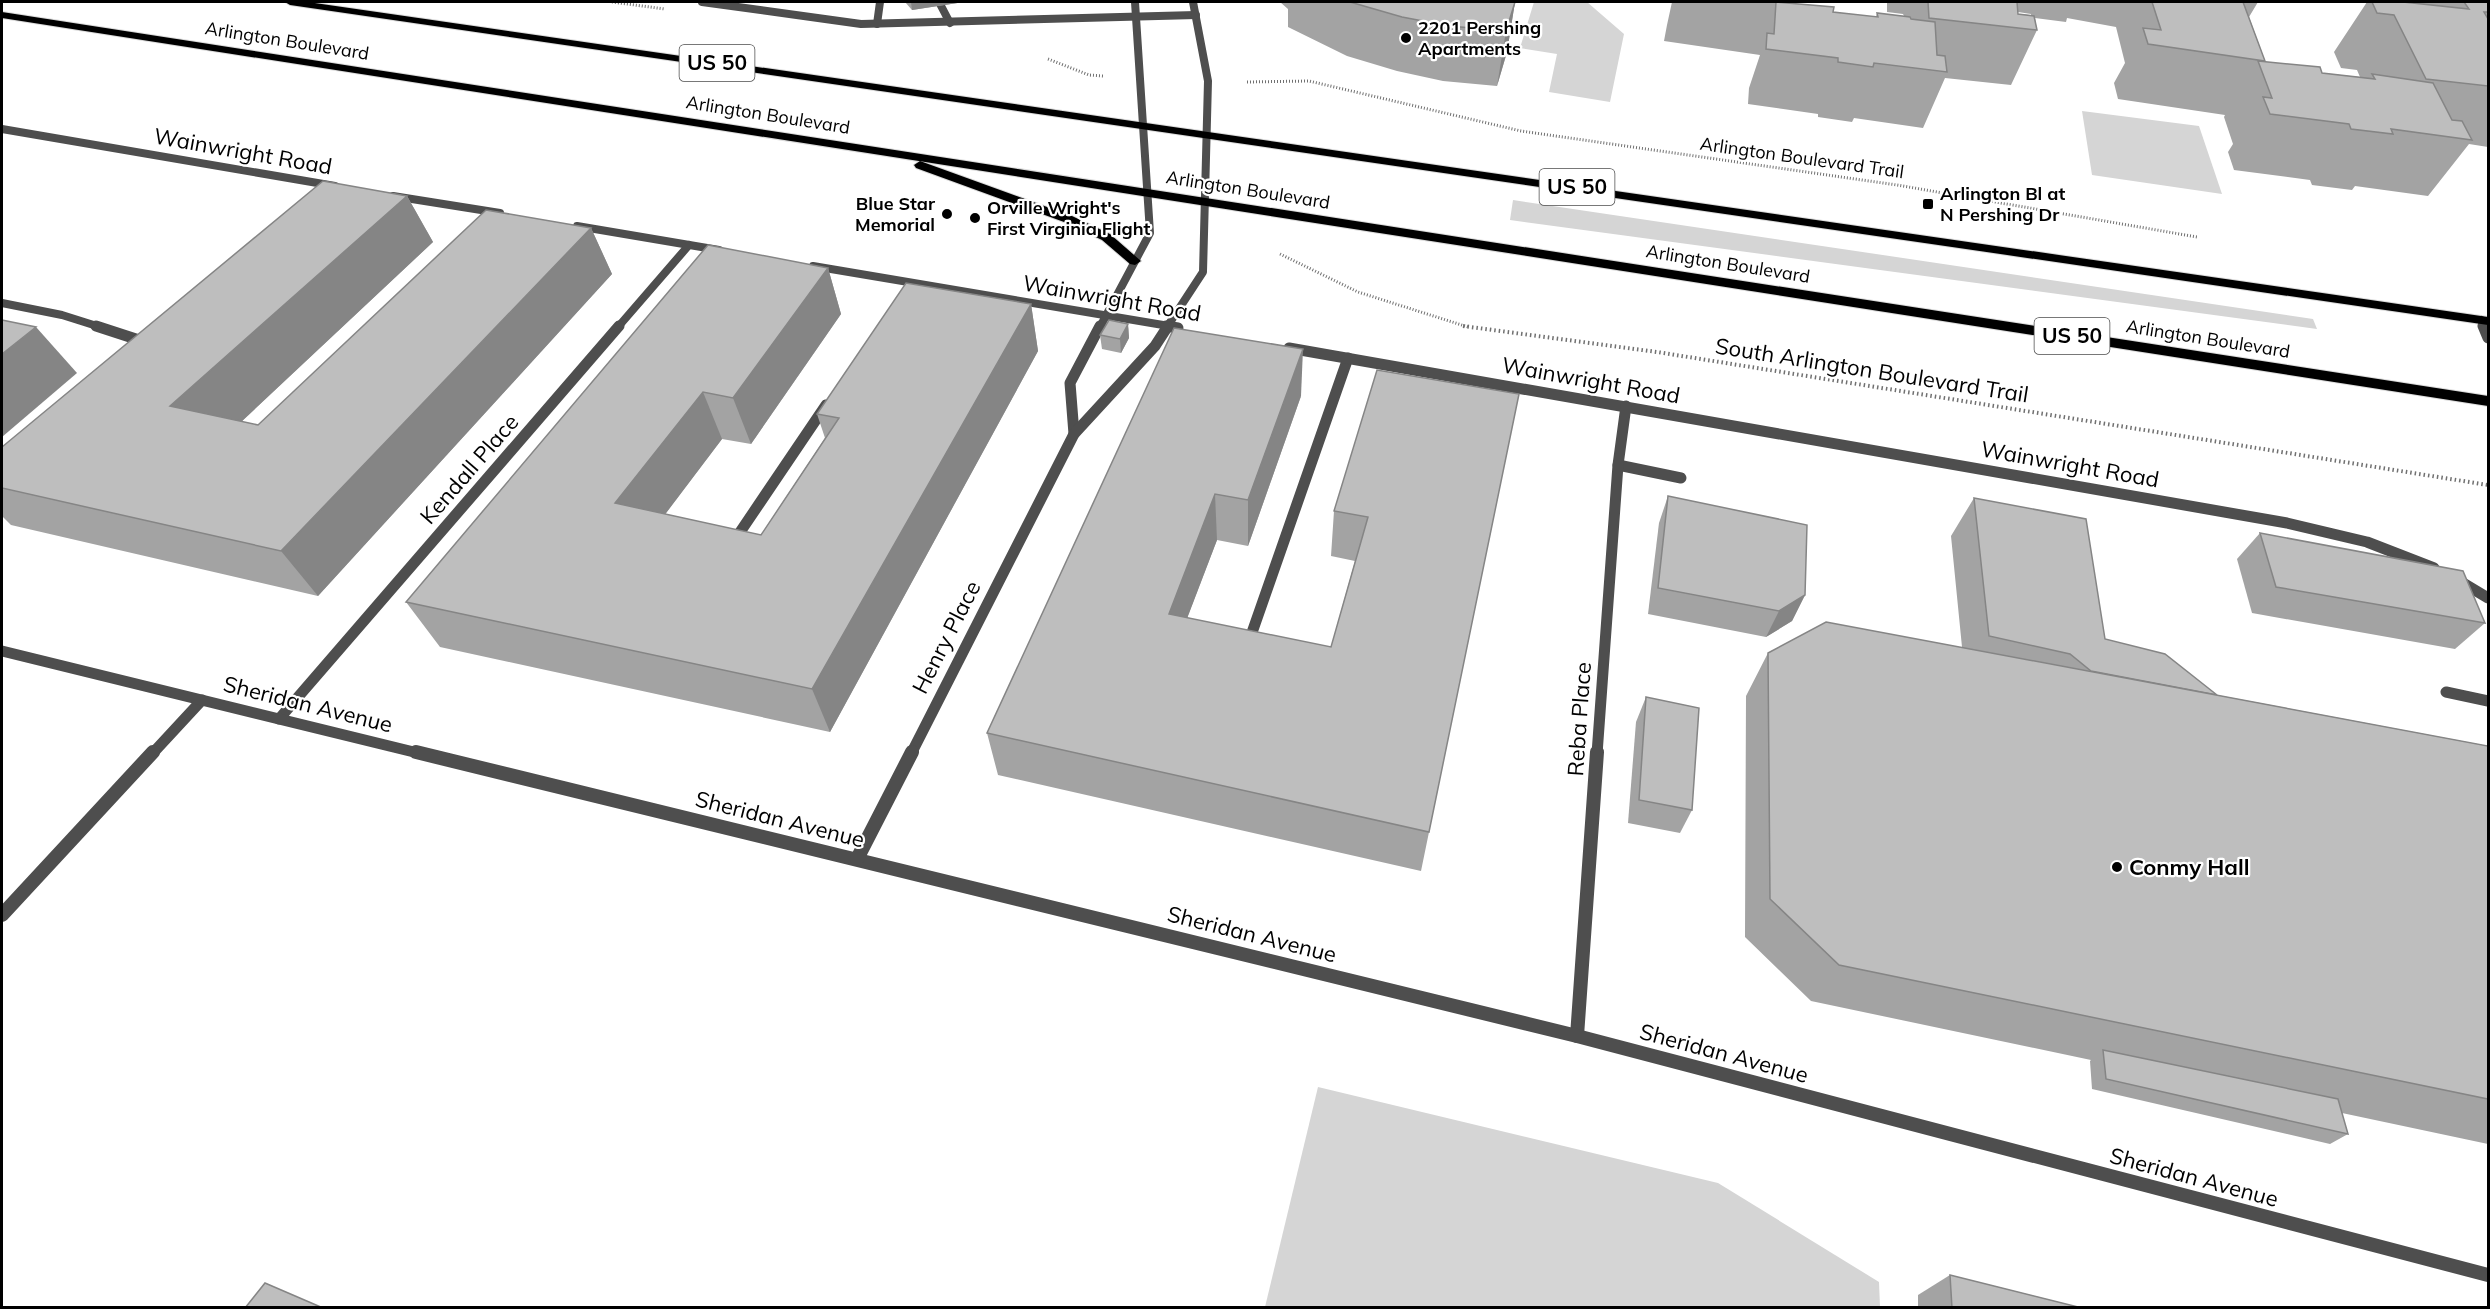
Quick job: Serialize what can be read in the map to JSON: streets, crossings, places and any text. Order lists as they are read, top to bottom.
{
  "streets": {
    "highway": ["Arlington Boulevard", "US 50"],
    "street": [
      "Wainwright Road",
      "Kendall Place",
      "Henry Place",
      "Sheridan Avenue",
      "Reba Place"
    ],
    "path": ["Arlington Boulevard Trail", "South Arlington Boulevard Trail"]
  },
  "crossings": [
    ["Arlington Boulevard", "Henry Place"],
    ["Wainwright Road", "Henry Place"],
    ["Wainwright Road", "Reba Place"],
    ["Kendall Place", "Sheridan Avenue"],
    ["Henry Place", "Sheridan Avenue"],
    ["Sheridan Avenue", "Reba Place"]
  ],
  "places": {
    "other": [
      "2201 Pershing Apartments",
      "Blue Star Memorial",
      "Orville Wright's First Virginia Flight",
      "Conmy Hall"
    ],
    "transit": ["Arlington Bl at N Pershing Dr"]
  }
}
